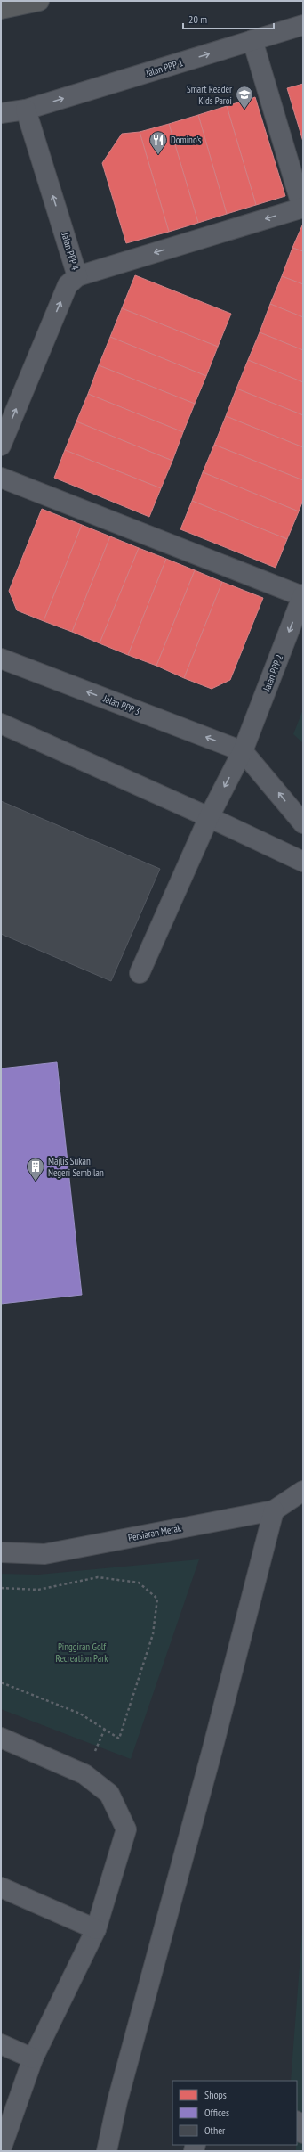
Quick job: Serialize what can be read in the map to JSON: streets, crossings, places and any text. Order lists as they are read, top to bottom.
{
  "streets": {
    "street": [
      "Jalan PPP 1",
      "Jalan PPP 4",
      "Jalan PPP 2",
      "Jalan PPP 3",
      "Persiaran Merak"
    ]
  },
  "crossings": [
    ["Jalan PPP 1", "Jalan PPP 4"],
    ["Jalan PPP 2", "Jalan PPP 3"]
  ],
  "one_way": ["Jalan PPP 4", "Jalan PPP 2"],
  "parks": ["Pinggiran Golf Recreation Park"],
  "places": {
    "school or university": ["Smart Reader Kids Paroi"],
    "restaurant": ["Domino's"],
    "building": ["Majlis Sukan Negeri Sembilan"]
  },
  "legend": ["Shops", "Offices", "Other"],
  "scale_bar": "20 m"
}
